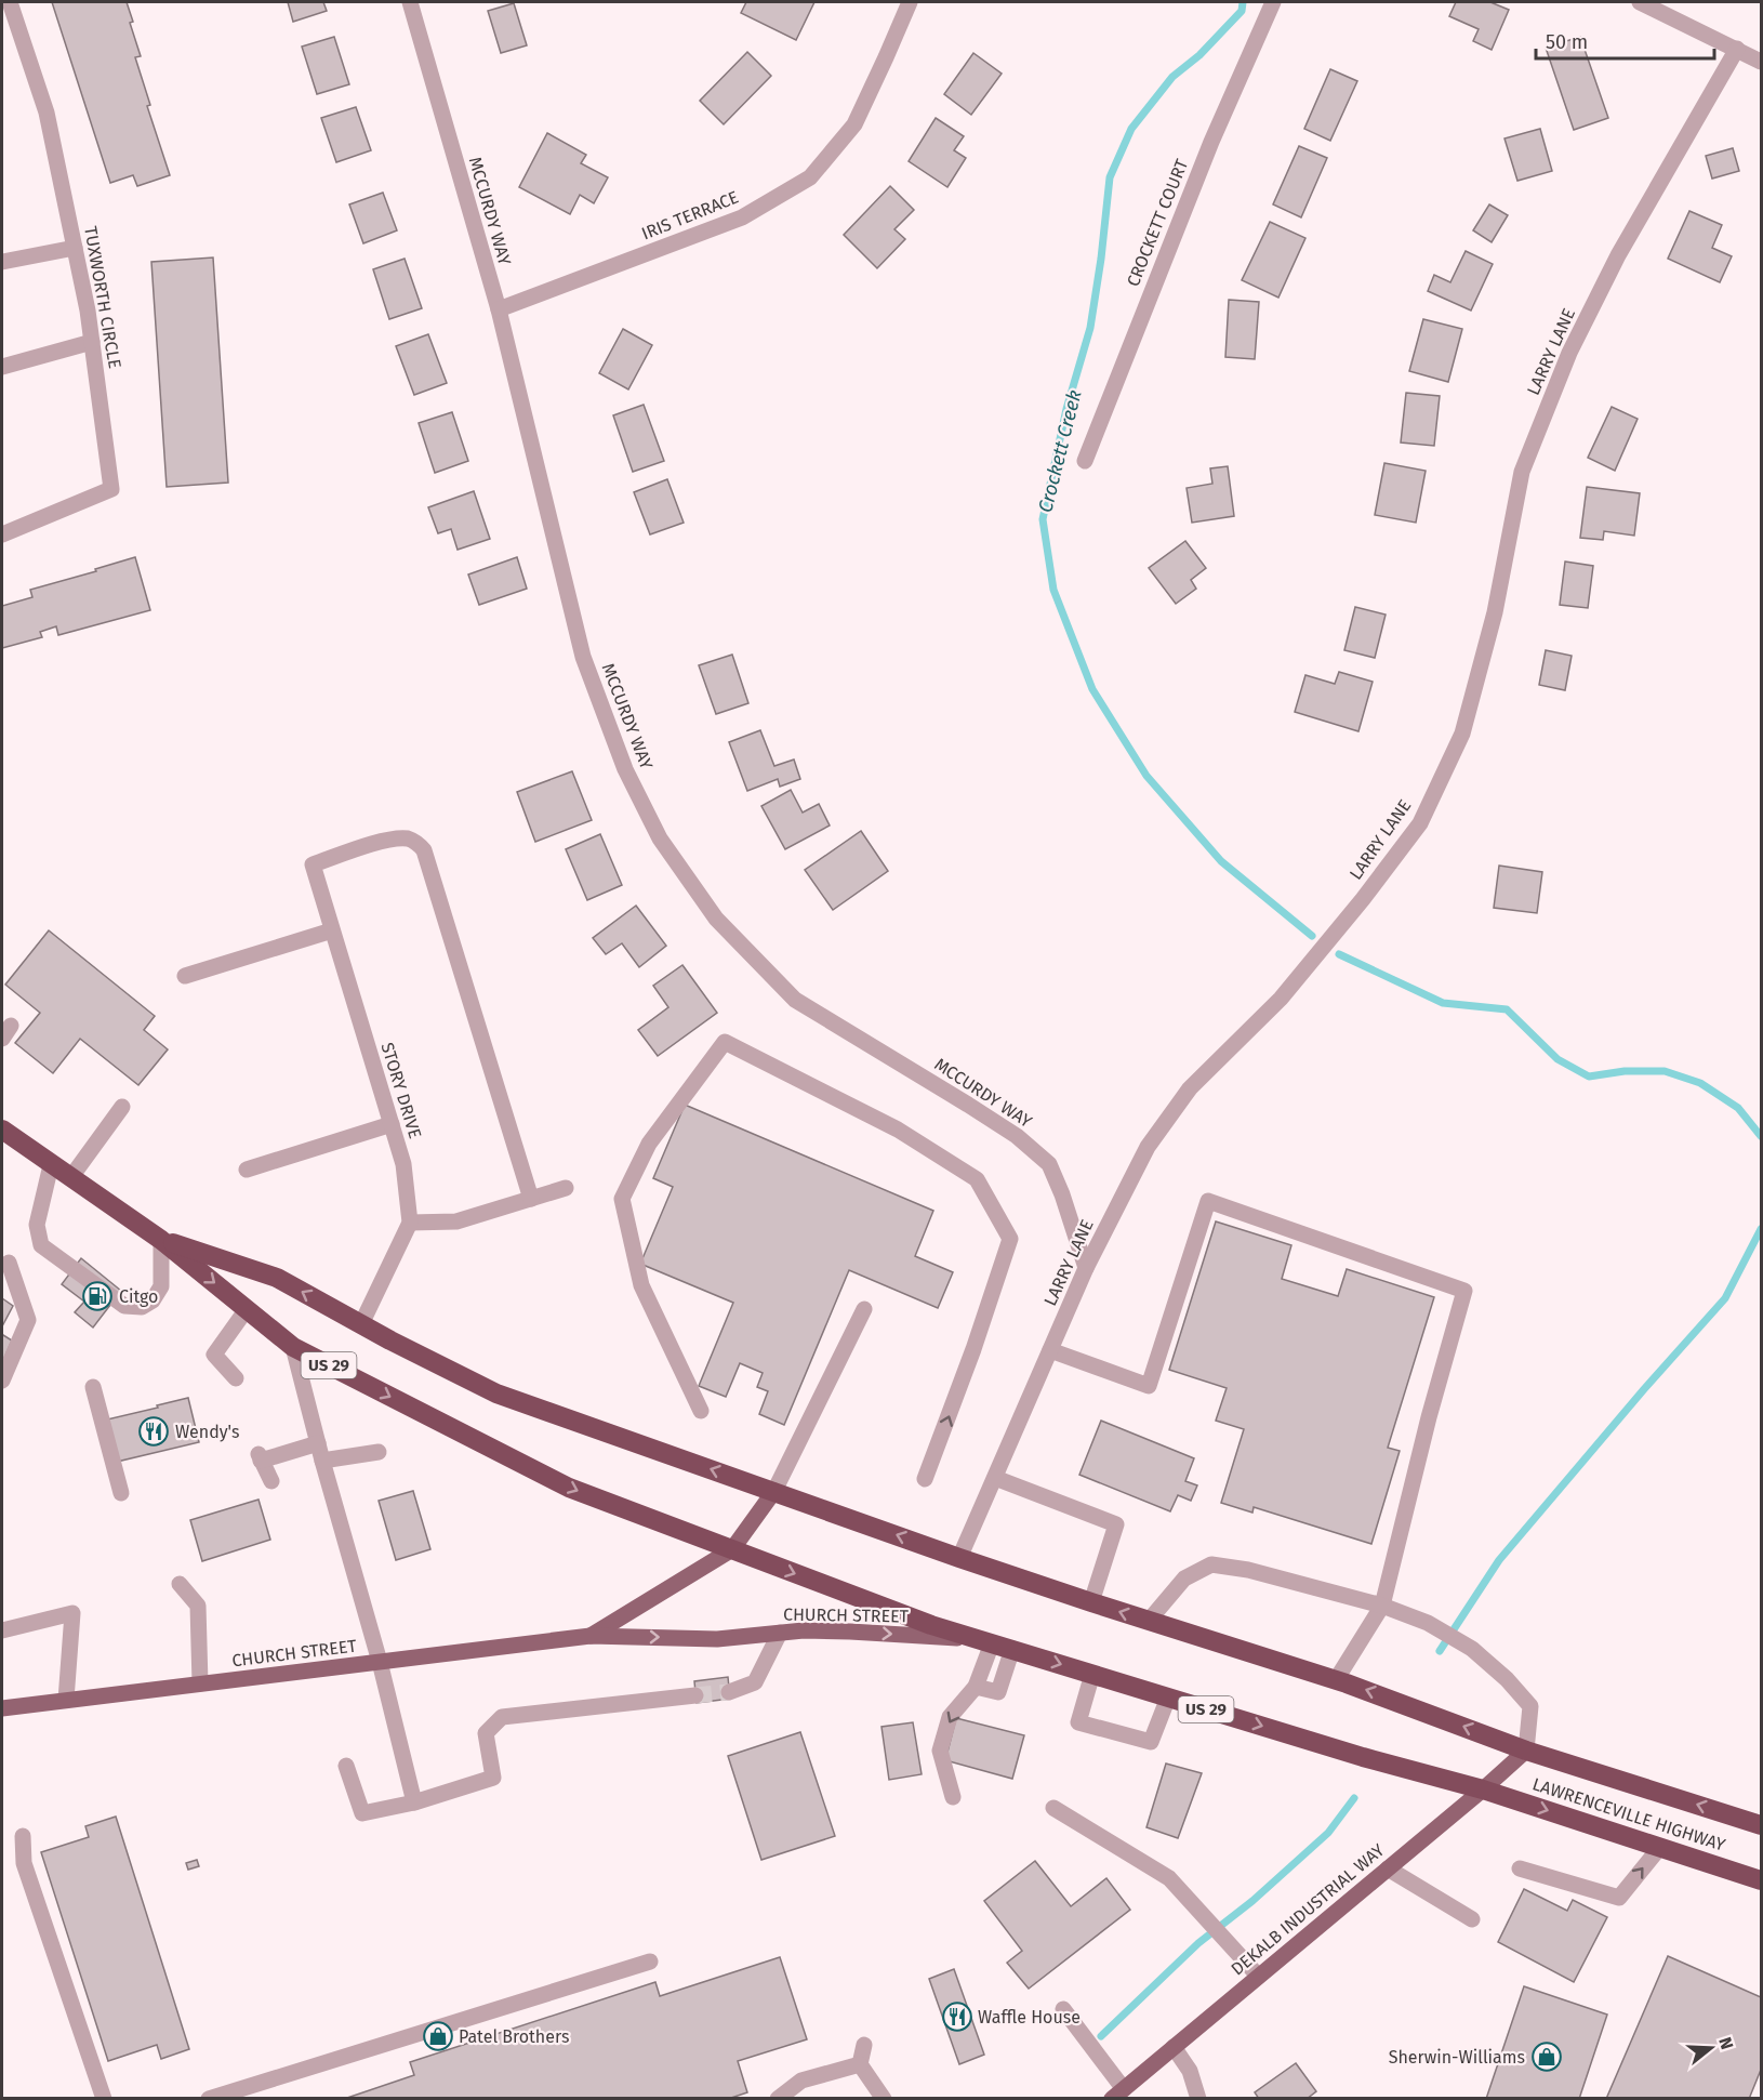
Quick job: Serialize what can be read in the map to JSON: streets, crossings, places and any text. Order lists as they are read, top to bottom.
{
  "streets": {
    "highway": ["US 29", "LAWRENCEVILLE HIGHWAY"],
    "main road": ["CHURCH STREET", "DEKALB INDUSTRIAL WAY"],
    "street": [
      "MCCURDY WAY",
      "IRIS TERRACE",
      "CROCKETT COURT",
      "TUXWORTH CIRCLE",
      "LARRY LANE",
      "STORY DRIVE"
    ]
  },
  "crossings": [
    ["MCCURDY WAY", "IRIS TERRACE"],
    ["MCCURDY WAY", "LARRY LANE"],
    ["LARRY LANE", "US 29"],
    ["US 29", "CHURCH STREET"],
    ["US 29", "LAWRENCEVILLE HIGHWAY"],
    ["US 29", "DEKALB INDUSTRIAL WAY"],
    ["LAWRENCEVILLE HIGHWAY", "DEKALB INDUSTRIAL WAY"]
  ],
  "water": ["Crockett Creek"],
  "places": {
    "fuel station": ["Citgo"],
    "restaurant": ["Wendy's", "Waffle House"],
    "shop": ["Patel Brothers", "Sherwin-Williams"]
  },
  "scale_bar": "50 m",
  "north": "right"
}
